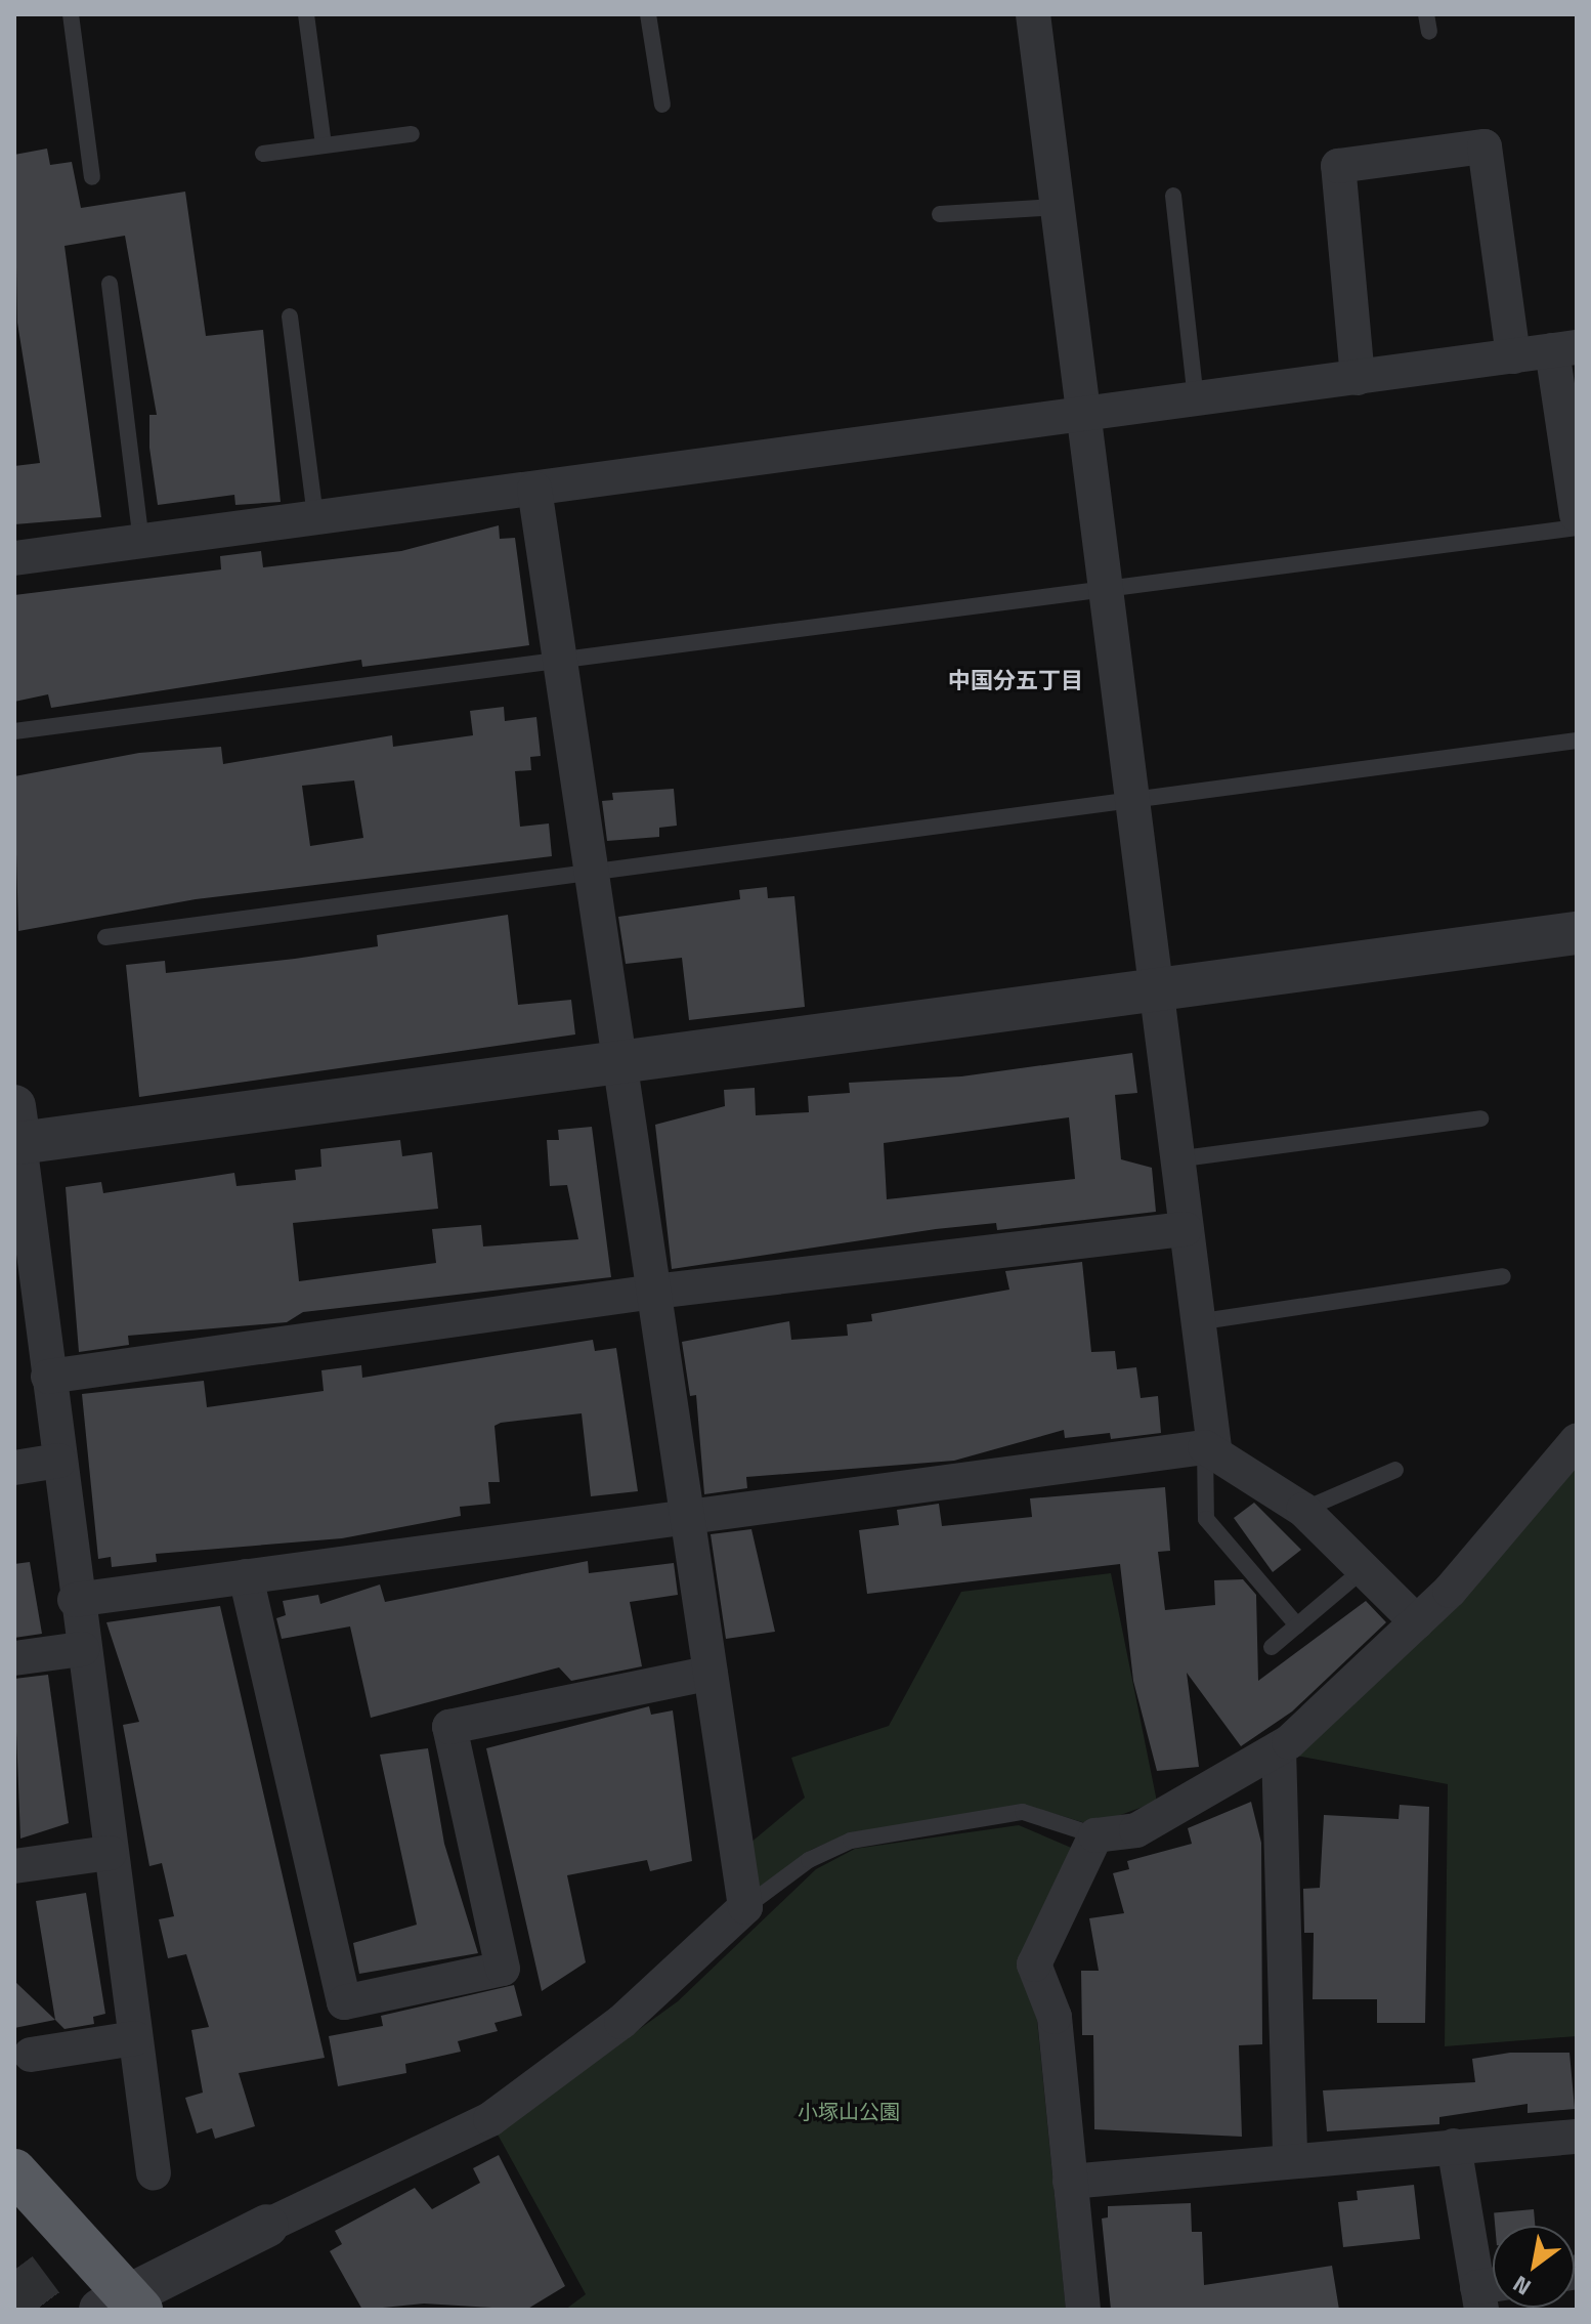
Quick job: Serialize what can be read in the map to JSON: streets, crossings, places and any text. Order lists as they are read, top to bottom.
{
  "districts": ["中国分五丁目"],
  "parks": ["小塚山公園"],
  "north": "bottom left"
}
